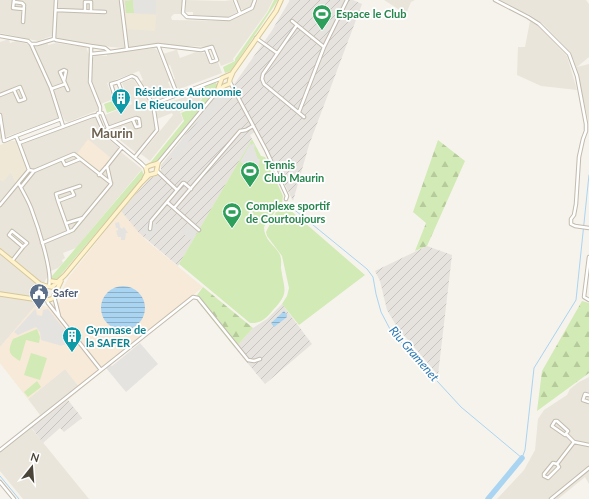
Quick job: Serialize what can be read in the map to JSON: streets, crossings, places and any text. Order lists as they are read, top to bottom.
{
  "districts": ["Maurin"],
  "water": ["Riu Gramenet"],
  "places": {
    "sports": ["Espace le Club", "Tennis Club Maurin", "Complexe sportif de Courtoujours"],
    "building": ["Résidence Autonomie Le Rieucoulon", "Gymnase de la SAFER"],
    "public building": ["Safer"]
  },
  "north": "top"
}
